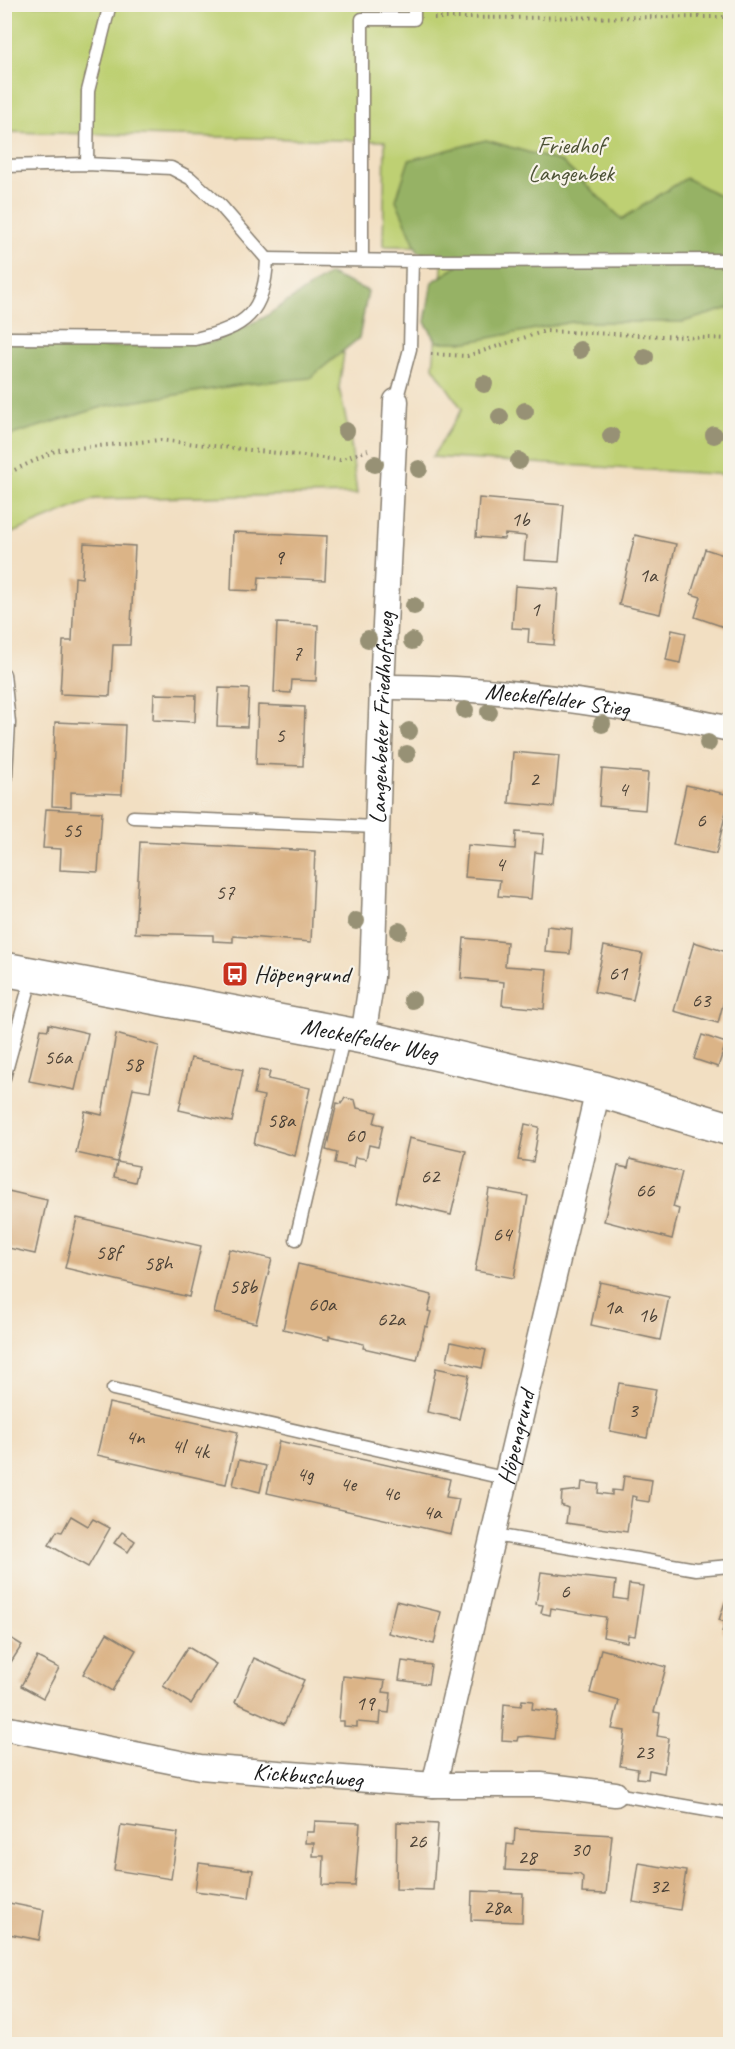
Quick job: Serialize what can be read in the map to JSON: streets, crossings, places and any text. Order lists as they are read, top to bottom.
{
  "streets": {
    "main road": ["Meckelfelder Weg"],
    "street": [
      "Meckelfelder Stieg",
      "Langenbeker Friedhofsweg",
      "Höpengrund",
      "Kickbuschweg"
    ]
  },
  "crossings": [
    ["Meckelfelder Stieg", "Langenbeker Friedhofsweg"],
    ["Langenbeker Friedhofsweg", "Meckelfelder Weg"],
    ["Meckelfelder Weg", "Höpengrund"],
    ["Höpengrund", "Kickbuschweg"]
  ],
  "parks": ["Friedhof Langenbek"],
  "places": {
    "bus stop": ["Höpengrund"]
  },
  "house_numbers": [
    "1b",
    "9",
    "1a",
    "1",
    "7",
    "5",
    "2",
    "4",
    "6",
    "55",
    "4",
    "57",
    "61",
    "63",
    "56a",
    "58",
    "58a",
    "60",
    "62",
    "66",
    "64",
    "58f",
    "58h",
    "58b",
    "60a",
    "1a",
    "1b",
    "62a",
    "3",
    "4n",
    "4l",
    "4k",
    "4g",
    "4e",
    "4c",
    "4a",
    "6",
    "19",
    "23",
    "26",
    "30",
    "28",
    "32",
    "28a"
  ]
}
